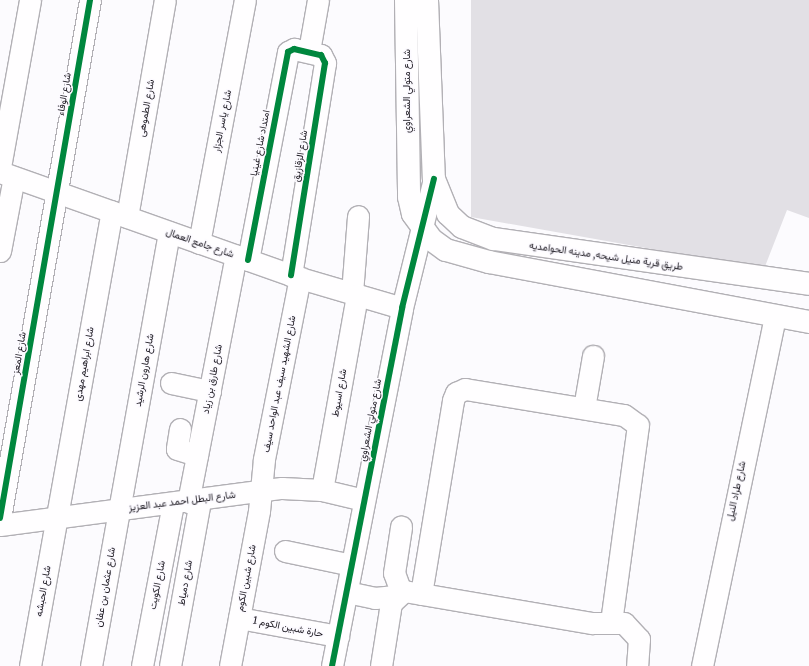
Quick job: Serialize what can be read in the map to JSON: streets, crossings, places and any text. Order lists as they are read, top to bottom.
{
  "streets": {
    "main road": ["شارع متولي الشعراوي", "طريق قرية منيل شيحه, مدينه الحوامديه"],
    "street": [
      "شارع الوفاء",
      "شارع الطموهى",
      "شارع ياسر الجزار",
      "امتداد شارع غينيا",
      "شارع الزقازيق",
      "شارع جامع العمال",
      "شارع المعز",
      "شارع ابراهيم مهدى",
      "شارع هارون الرشيد",
      "شارع طارق بن زياد",
      "شارع الشهيد سيف عبد الواحد سيف",
      "شارع اسيوط",
      "شارع طراد النيل",
      "شارع البطل احمد عبد العزيز",
      "شارع شبين الكوم",
      "شارع دمياط",
      "شارع الكويت",
      "شارع عثمان بن عفان",
      "شارع الحبشه",
      "حارة شبين الكوم 1"
    ]
  },
  "crossings": [
    ["شارع متولي الشعراوي", "شارع جامع العمال"],
    ["شارع متولي الشعراوي", "طريق قرية منيل شيحه, مدينه الحوامديه"],
    ["شارع متولي الشعراوي", "شارع البطل احمد عبد العزيز"],
    ["شارع متولي الشعراوي", "حارة شبين الكوم 1"],
    ["شارع الوفاء", "شارع جامع العمال"],
    ["شارع الوفاء", "شارع المعز"],
    ["شارع الطموهى", "شارع جامع العمال"],
    ["شارع الطموهى", "شارع ابراهيم مهدى"],
    ["شارع ياسر الجزار", "شارع جامع العمال"],
    ["امتداد شارع غينيا", "شارع الزقازيق"],
    ["امتداد شارع غينيا", "شارع جامع العمال"],
    ["امتداد شارع غينيا", "شارع طارق بن زياد"],
    ["شارع الزقازيق", "شارع جامع العمال"],
    ["شارع الزقازيق", "شارع الشهيد سيف عبد الواحد سيف"],
    ["شارع جامع العمال", "شارع المعز"],
    ["شارع جامع العمال", "شارع ابراهيم مهدى"],
    ["شارع جامع العمال", "شارع هارون الرشيد"],
    ["شارع جامع العمال", "شارع طارق بن زياد"],
    ["شارع جامع العمال", "شارع الشهيد سيف عبد الواحد سيف"],
    ["شارع جامع العمال", "شارع اسيوط"],
    ["شارع ابراهيم مهدى", "شارع البطل احمد عبد العزيز"],
    ["شارع ابراهيم مهدى", "شارع الحبشه"],
    ["شارع هارون الرشيد", "شارع البطل احمد عبد العزيز"],
    ["شارع هارون الرشيد", "شارع عثمان بن عفان"],
    ["شارع طارق بن زياد", "شارع البطل احمد عبد العزيز"],
    ["شارع طارق بن زياد", "شارع دمياط"],
    ["شارع طارق بن زياد", "شارع الكويت"],
    ["شارع الشهيد سيف عبد الواحد سيف", "شارع البطل احمد عبد العزيز"],
    ["شارع الشهيد سيف عبد الواحد سيف", "شارع شبين الكوم"],
    ["شارع اسيوط", "شارع البطل احمد عبد العزيز"],
    ["شارع البطل احمد عبد العزيز", "شارع شبين الكوم"],
    ["شارع البطل احمد عبد العزيز", "شارع دمياط"],
    ["شارع البطل احمد عبد العزيز", "شارع الكويت"],
    ["شارع البطل احمد عبد العزيز", "شارع عثمان بن عفان"],
    ["شارع البطل احمد عبد العزيز", "شارع الحبشه"],
    ["شارع شبين الكوم", "حارة شبين الكوم 1"],
    ["شارع دمياط", "شارع الكويت"]
  ]
}
